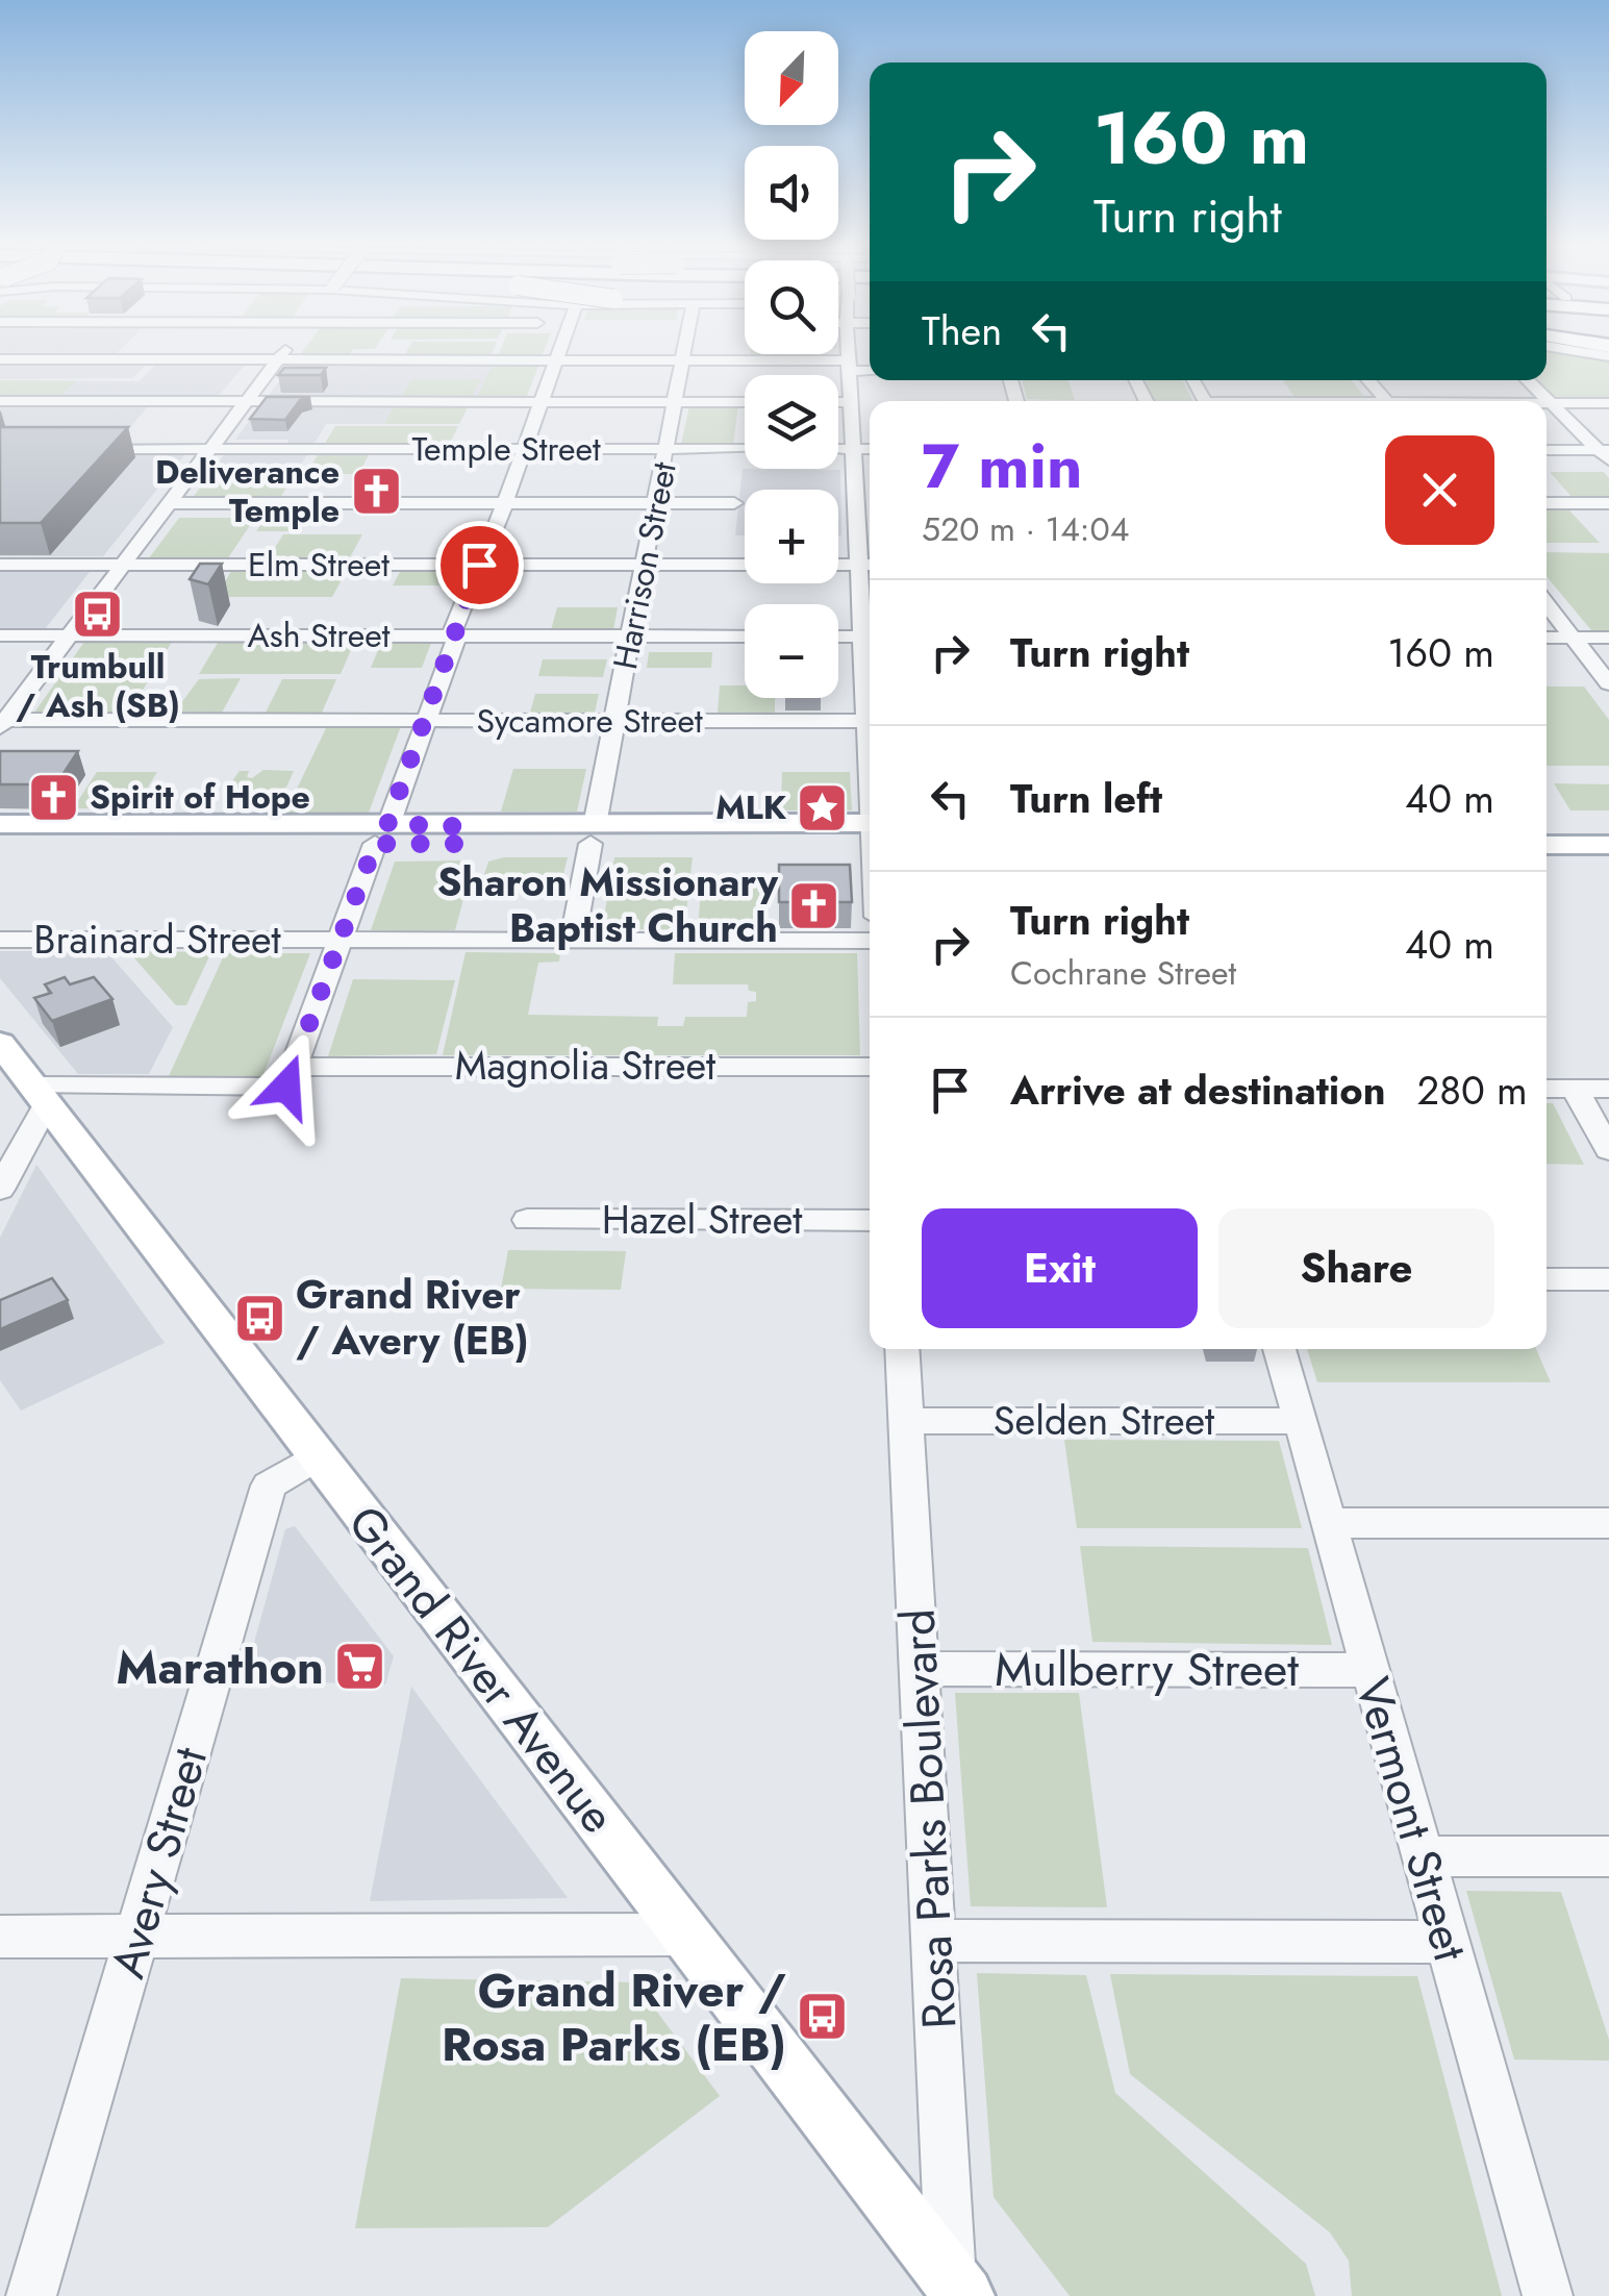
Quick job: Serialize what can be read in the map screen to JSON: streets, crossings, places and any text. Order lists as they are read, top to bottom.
{
  "streets": {
    "main road": ["Grand River Avenue"],
    "street": [
      "Temple Street",
      "Elm Street",
      "Harrison Street",
      "Ash Street",
      "Sycamore Street",
      "Brainard Street",
      "Magnolia Street",
      "Hazel Street",
      "Selden Street",
      "Mulberry Street",
      "Rosa Parks Boulevard",
      "Vermont Street",
      "Avery Street"
    ]
  },
  "crossings": [
    ["Temple Street", "Harrison Street"],
    ["Elm Street", "Harrison Street"],
    ["Harrison Street", "Ash Street"],
    ["Harrison Street", "Sycamore Street"],
    ["Harrison Street", "Brainard Street"],
    ["Magnolia Street", "Grand River Avenue"],
    ["Selden Street", "Rosa Parks Boulevard"],
    ["Selden Street", "Vermont Street"],
    ["Grand River Avenue", "Rosa Parks Boulevard"],
    ["Grand River Avenue", "Avery Street"],
    ["Mulberry Street", "Rosa Parks Boulevard"],
    ["Mulberry Street", "Vermont Street"]
  ],
  "places": {
    "church": ["Deliverance Temple", "Spirit of Hope", "Sharon Missionary Baptist Church"],
    "bus stop": ["Trumbull / Ash (SB)", "Grand River / Avery (EB)", "Grand River / Rosa Parks (EB)"],
    "place": ["MLK"],
    "supermarket": ["Marathon"]
  },
  "north": "bottom left",
  "page": {
    "map_buttons": ["+", "−"],
    "turn": ["160 m", "Turn right"],
    "then": "Then",
    "heading": ["7 min", "520 m · 14:04"],
    "list": [
      {
        "name": "Turn right",
        "value": "160 m"
      },
      {
        "name": "Turn left",
        "value": "40 m"
      },
      {
        "name": "Turn right",
        "note": "Cochrane Street",
        "value": "40 m"
      },
      {
        "name": "Arrive at destination",
        "value": "280 m"
      }
    ],
    "buttons": ["Exit", "Share"]
  }
}
